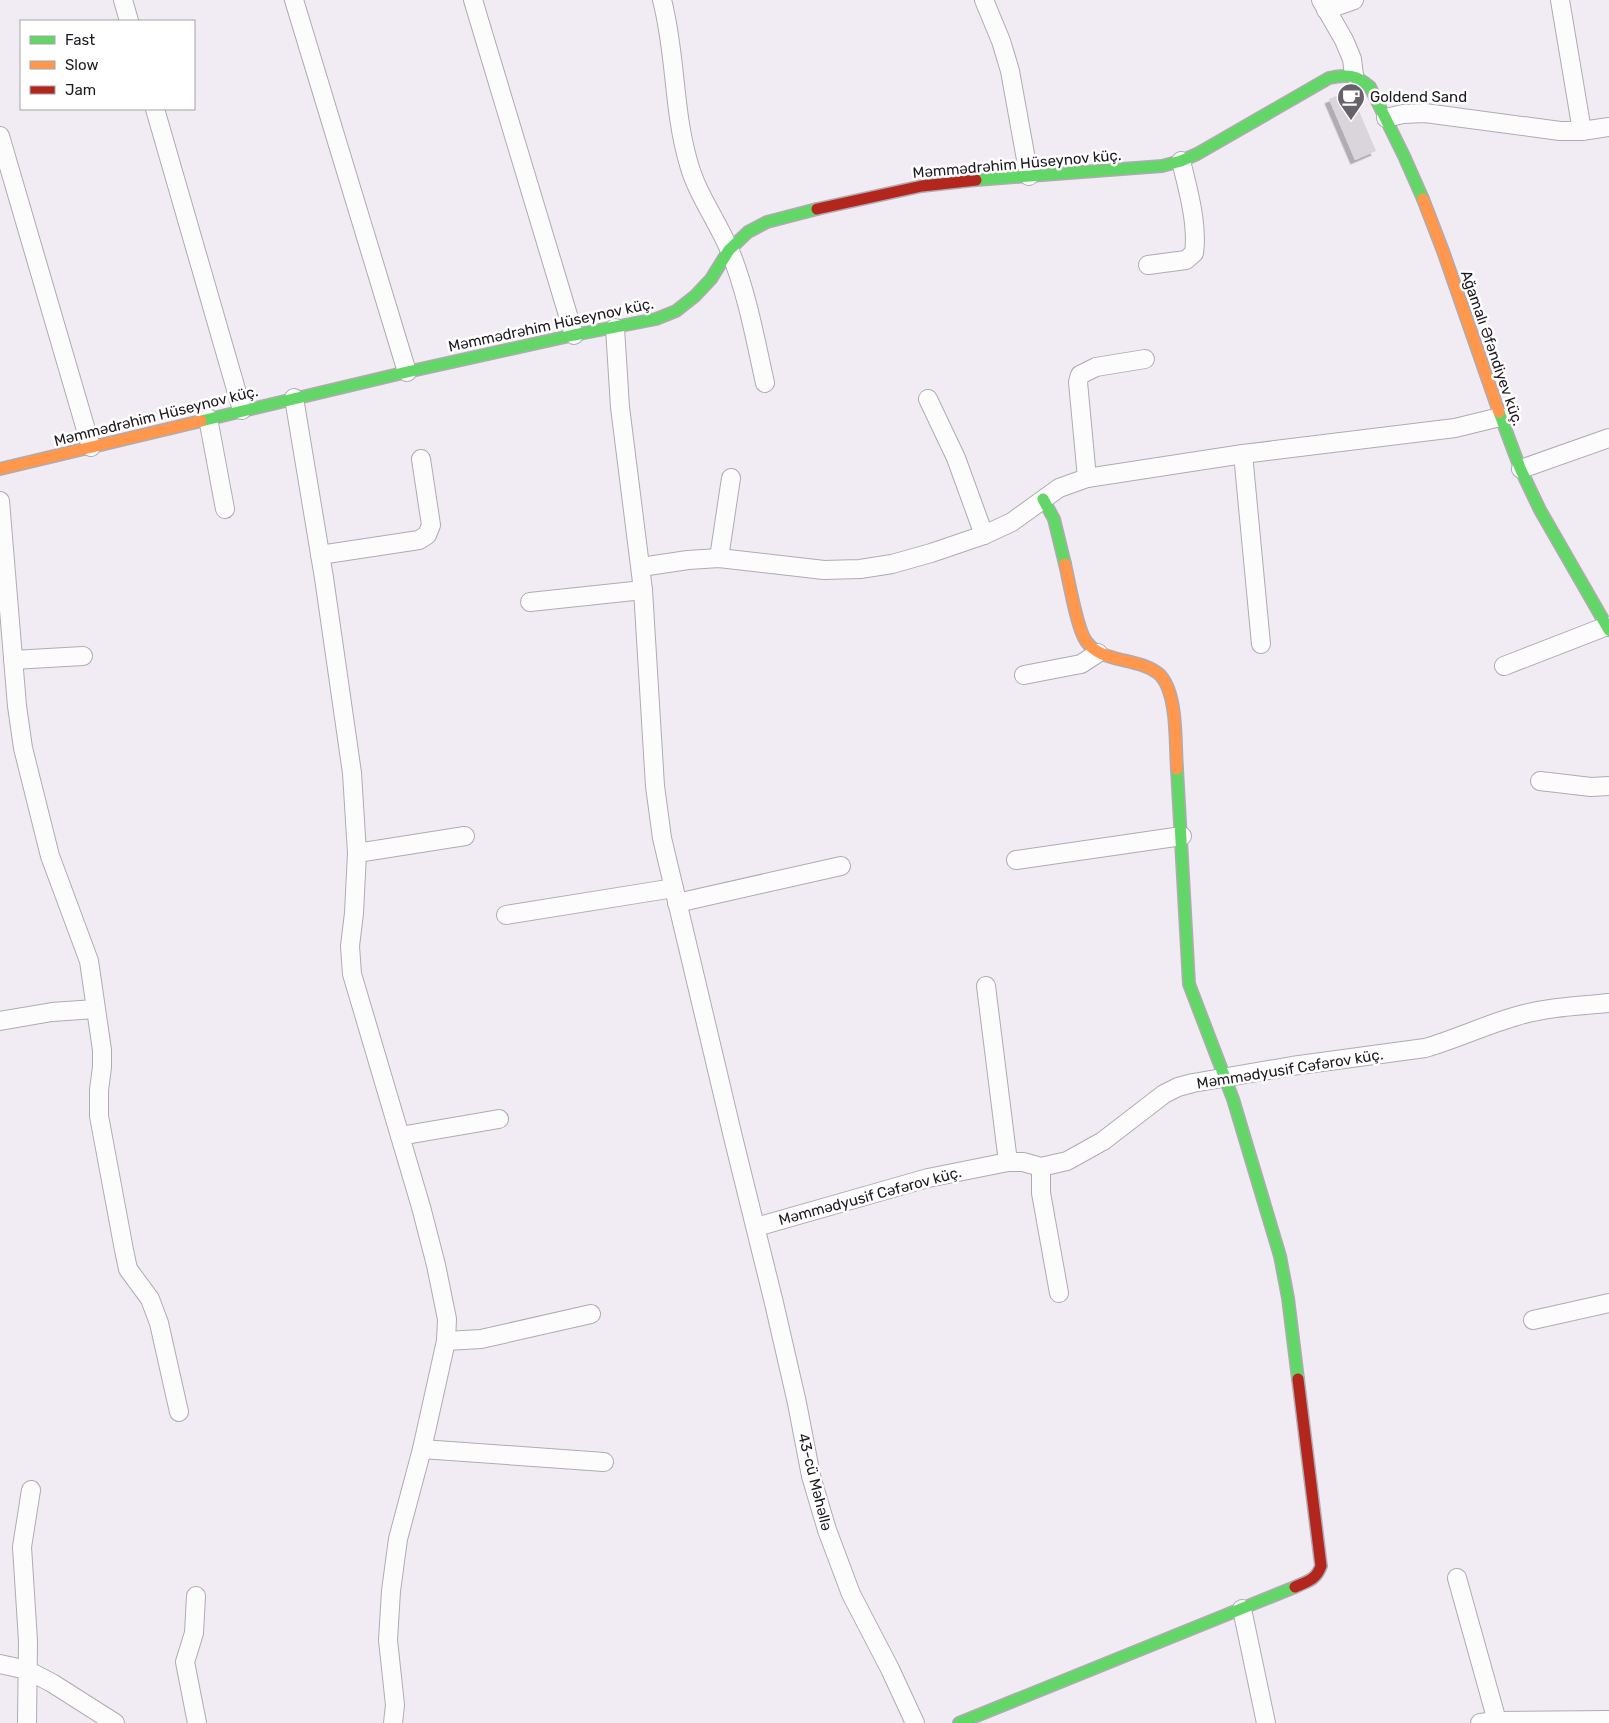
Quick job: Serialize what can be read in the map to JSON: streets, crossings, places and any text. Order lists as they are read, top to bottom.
{
  "streets": {
    "street": [
      "Məmmədrəhim Hüseynov küç.",
      "Ağamalı Əfəndiyev küç.",
      "Məmmədyusif Cəfərov küç.",
      "43-cü Məhəllə"
    ]
  },
  "crossings": [
    ["Məmmədrəhim Hüseynov küç.", "Ağamalı Əfəndiyev küç."],
    ["Məmmədrəhim Hüseynov küç.", "43-cü Məhəllə"],
    ["Məmmədyusif Cəfərov küç.", "43-cü Məhəllə"]
  ],
  "places": {
    "cafe": ["Goldend Sand"]
  },
  "legend": ["Fast", "Slow", "Jam"]
}
